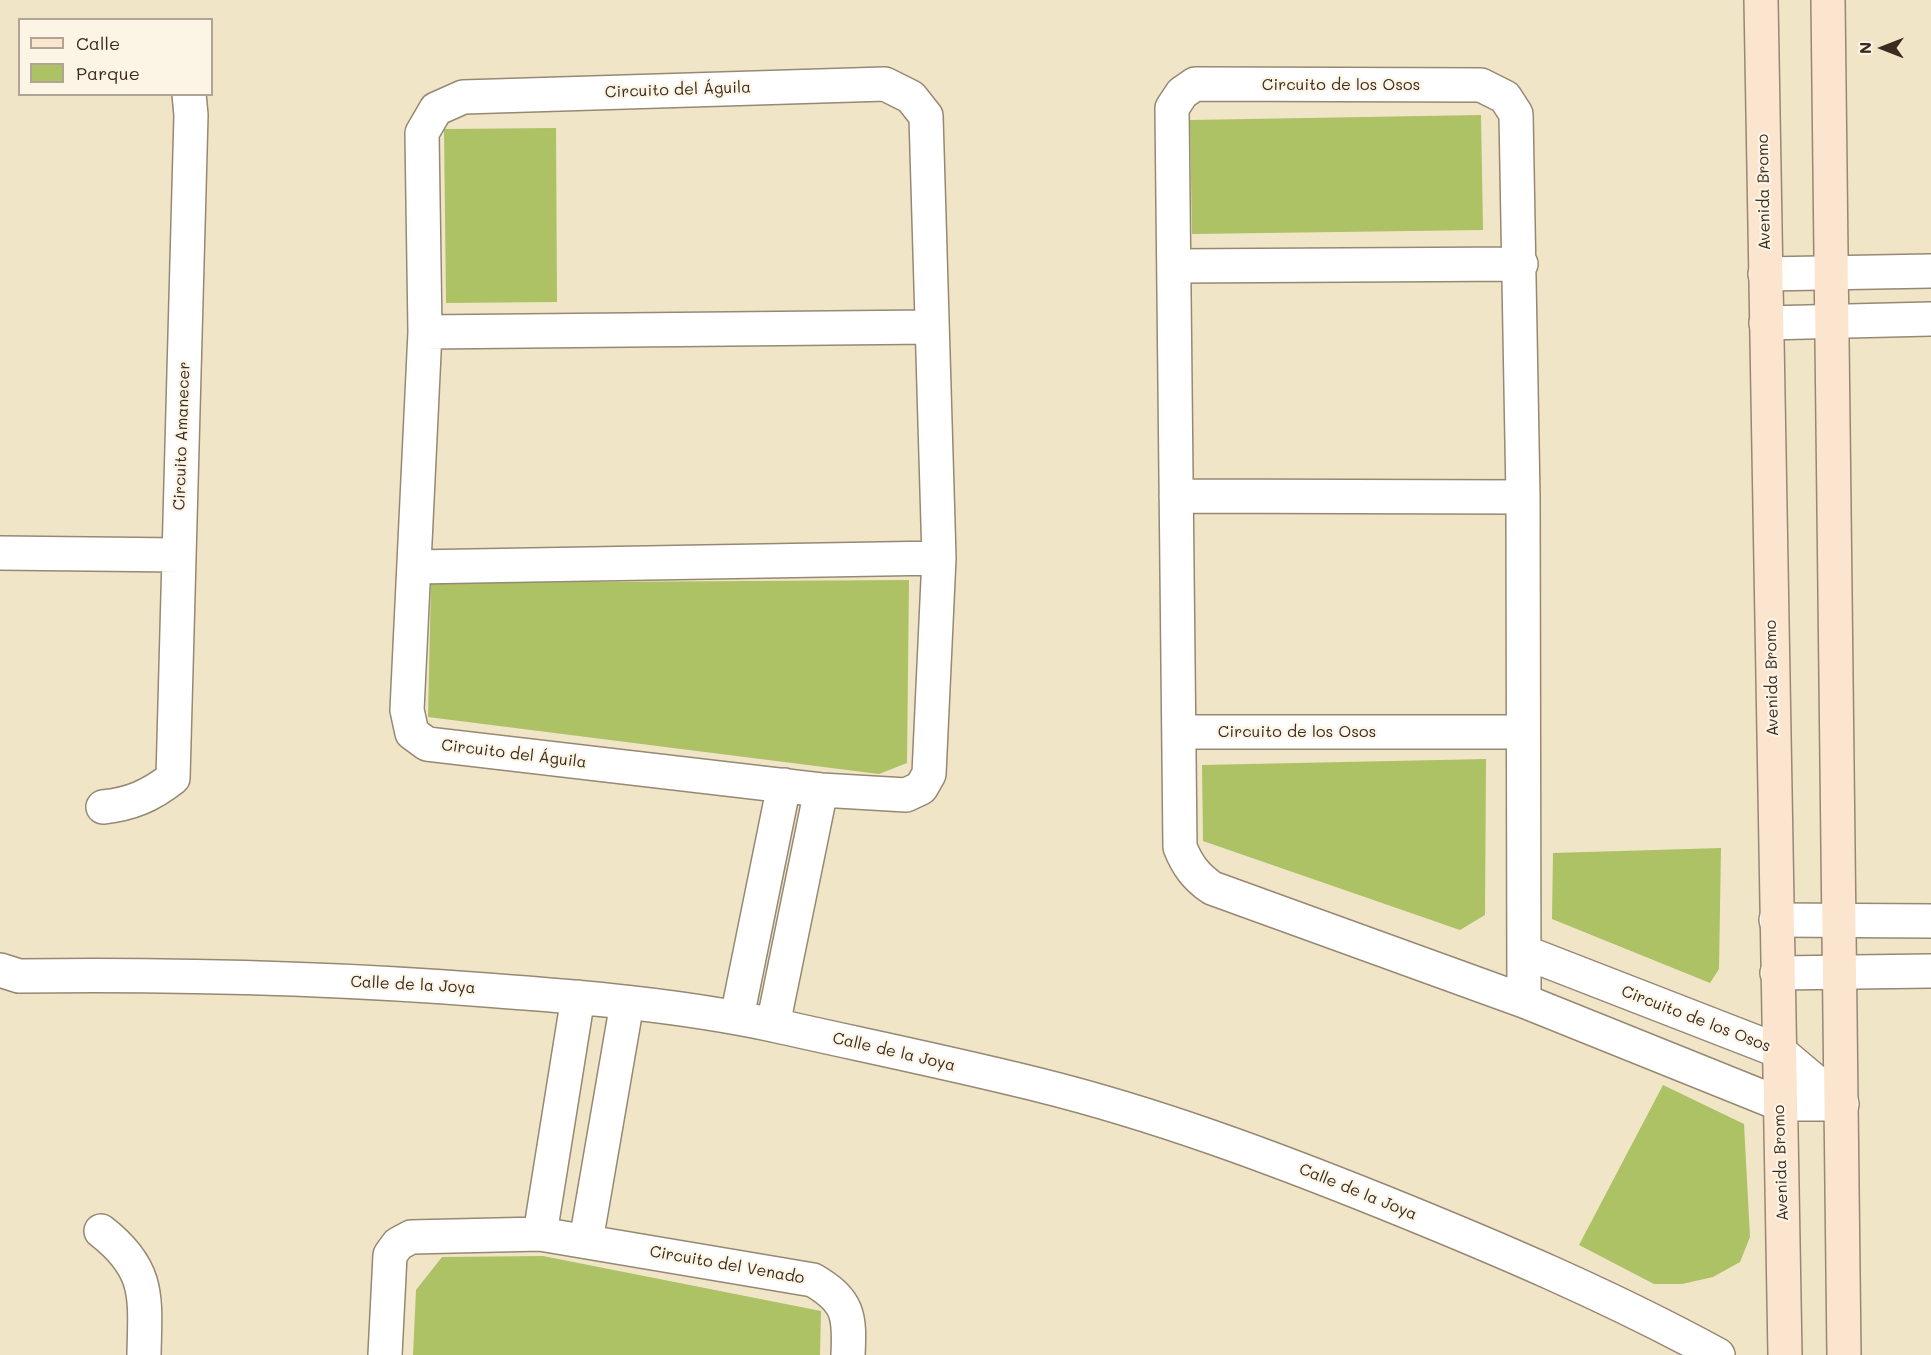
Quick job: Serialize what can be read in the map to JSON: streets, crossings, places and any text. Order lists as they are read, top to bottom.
{
  "streets": {
    "main road": ["Avenida Bromo"],
    "street": [
      "Circuito de los Osos",
      "Circuito del Águila",
      "Circuito Amanecer",
      "Calle de la Joya",
      "Circuito del Venado"
    ]
  },
  "crossings": [
    ["Circuito de los Osos", "Avenida Bromo"]
  ],
  "legend": ["Calle", "Parque"],
  "north": "left"
}
